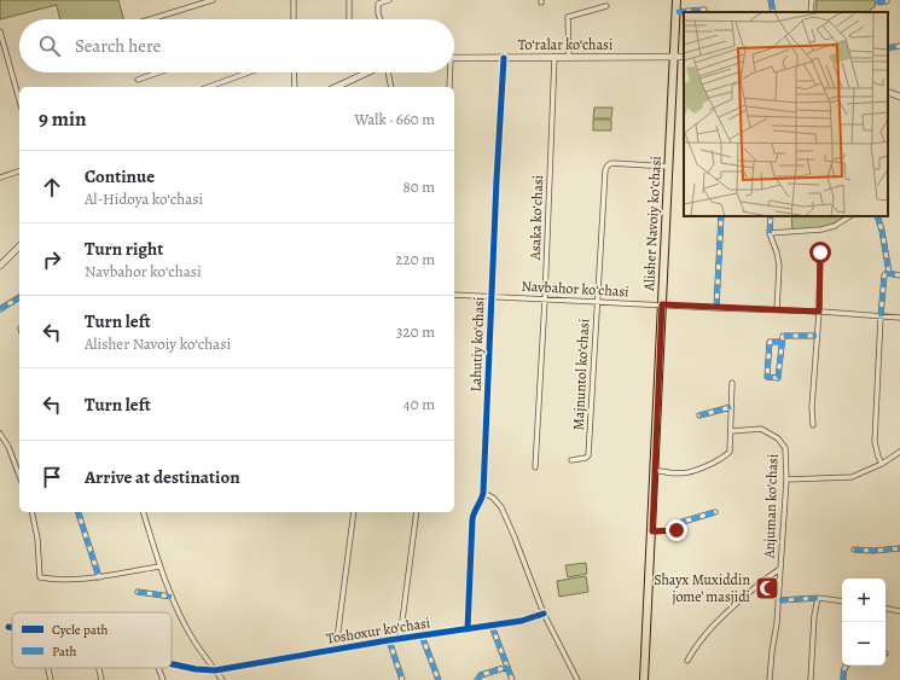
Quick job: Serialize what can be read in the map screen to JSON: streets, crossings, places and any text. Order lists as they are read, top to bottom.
{
  "streets": {
    "main road": ["Toʻralar koʻchasi", "Alisher Navoiy koʻchasi"],
    "street": [
      "Asaka koʻchasi",
      "Navbahor koʻchasi",
      "Lahutiy koʻchasi",
      "Majnuntol koʻchasi",
      "Anjuman koʻchasi",
      "Toshoxur koʻchasi"
    ]
  },
  "crossings": [
    ["Toʻralar koʻchasi", "Asaka koʻchasi"],
    ["Toʻralar koʻchasi", "Alisher Navoiy koʻchasi"],
    ["Toʻralar koʻchasi", "Lahutiy koʻchasi"],
    ["Asaka koʻchasi", "Navbahor koʻchasi"],
    ["Alisher Navoiy koʻchasi", "Navbahor koʻchasi"],
    ["Alisher Navoiy koʻchasi", "Majnuntol koʻchasi"],
    ["Navbahor koʻchasi", "Lahutiy koʻchasi"],
    ["Navbahor koʻchasi", "Majnuntol koʻchasi"],
    ["Lahutiy koʻchasi", "Toshoxur koʻchasi"]
  ],
  "places": {
    "mosque": ["Shayx Muxiddin jome' masjidi"]
  },
  "legend": ["Cycle path", "Path"],
  "page": {
    "search": "Search here",
    "heading": ["9 min", "Walk · 660 m"],
    "list": [
      ["Continue", "Al-Hidoya koʻchasi", "80 m"],
      ["Turn right", "Navbahor koʻchasi", "220 m"],
      ["Turn left", "Alisher Navoiy koʻchasi", "320 m"],
      ["Turn left", "40 m"],
      "Arrive at destination"
    ],
    "map_buttons": ["+", "−"]
  }
}
